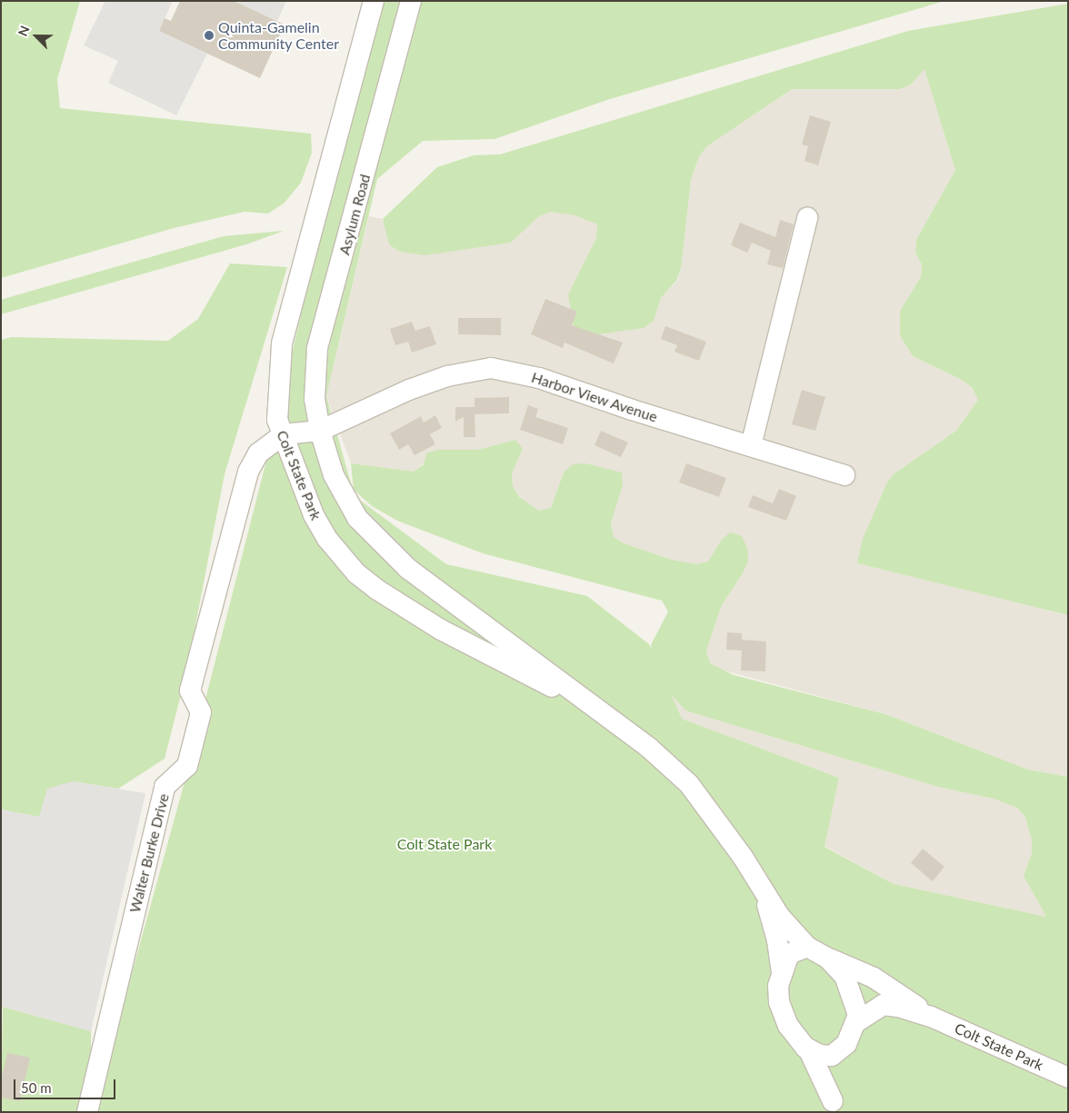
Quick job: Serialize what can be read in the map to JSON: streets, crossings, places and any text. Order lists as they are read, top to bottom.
{
  "streets": {
    "street": [
      "Asylum Road",
      "Harbor View Avenue",
      "Colt State Park",
      "Walter Burke Drive"
    ]
  },
  "crossings": [
    ["Asylum Road", "Harbor View Avenue"],
    ["Asylum Road", "Colt State Park"],
    ["Harbor View Avenue", "Colt State Park"],
    ["Harbor View Avenue", "Walter Burke Drive"],
    ["Colt State Park", "Walter Burke Drive"]
  ],
  "parks": ["Colt State Park"],
  "places": ["Quinta-Gamelin Community Center"],
  "scale_bar": "50 m",
  "north": "top left"
}
